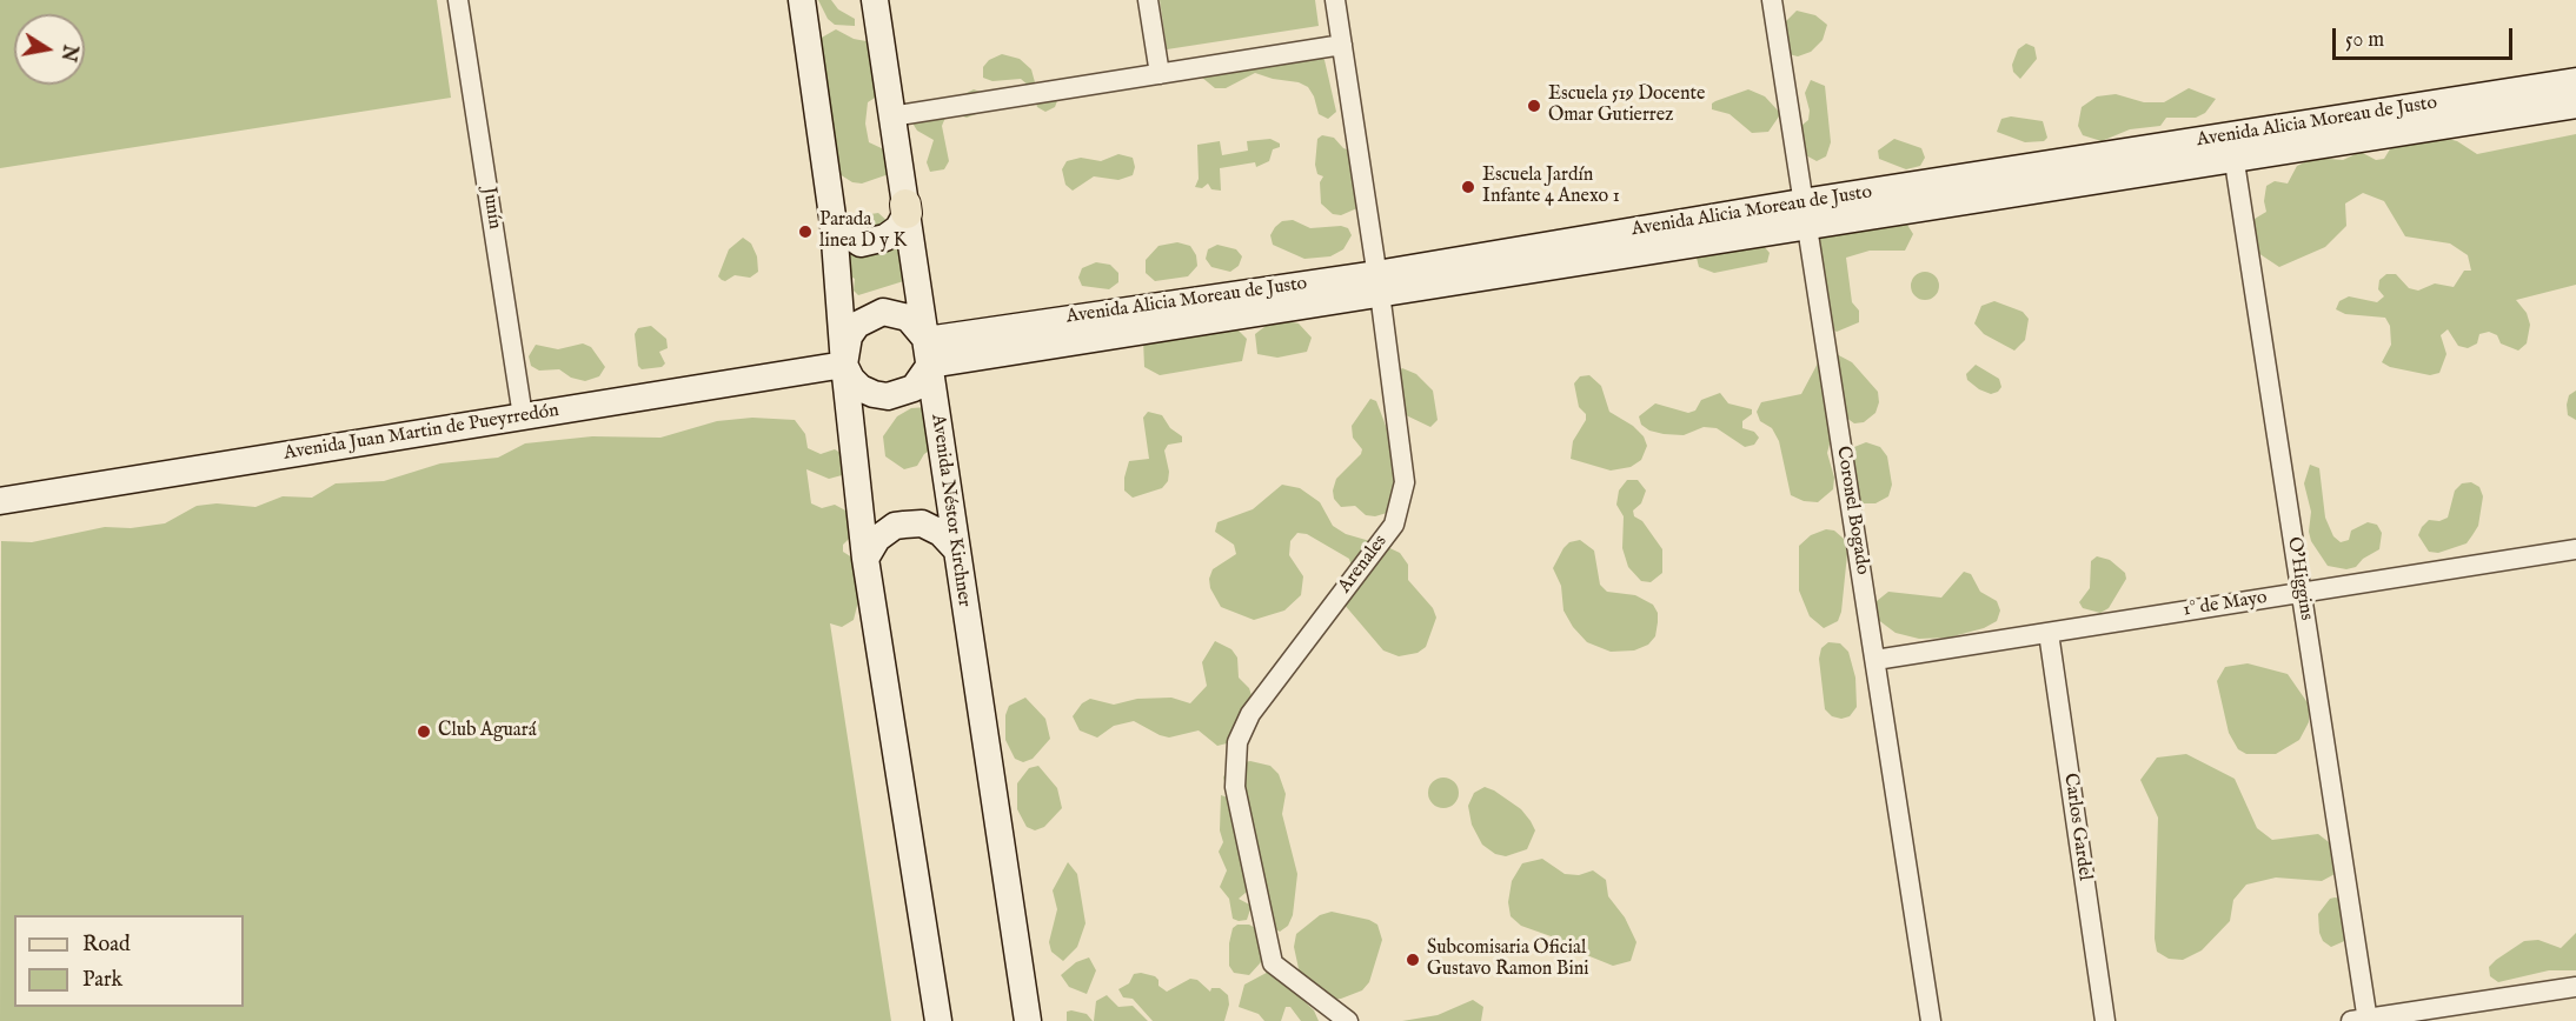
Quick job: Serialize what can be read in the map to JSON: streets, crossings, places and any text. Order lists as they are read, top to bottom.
{
  "streets": {
    "main road": ["Avenida Alicia Moreau de Justo", "Avenida Juan Martin de Pueyrredón", "Avenida Néstor Kirchner"],
    "street": [
      "Junín",
      "Coronel Bogado",
      "Arenales",
      "O'Higgins",
      "1° de Mayo",
      "Carlos Gardel"
    ]
  },
  "crossings": [
    ["Avenida Alicia Moreau de Justo", "Avenida Juan Martin de Pueyrredón"],
    ["Avenida Alicia Moreau de Justo", "Avenida Néstor Kirchner"],
    ["Avenida Alicia Moreau de Justo", "Coronel Bogado"],
    ["Avenida Alicia Moreau de Justo", "Arenales"],
    ["Avenida Alicia Moreau de Justo", "O'Higgins"],
    ["Junín", "Avenida Juan Martin de Pueyrredón"],
    ["Avenida Juan Martin de Pueyrredón", "Avenida Néstor Kirchner"],
    ["Coronel Bogado", "1° de Mayo"],
    ["O'Higgins", "1° de Mayo"],
    ["1° de Mayo", "Carlos Gardel"]
  ],
  "places": [
    "Escuela 519 Docente Omar Gutierrez",
    "Escuela Jardín Infante 4 Anexo 1",
    "Parada linea D y K",
    "Club Aguará",
    "Subcomisaria Oficial Gustavo Ramon Bini"
  ],
  "legend": ["Road", "Park"],
  "scale_bar": "50 m",
  "north": "right"
}
